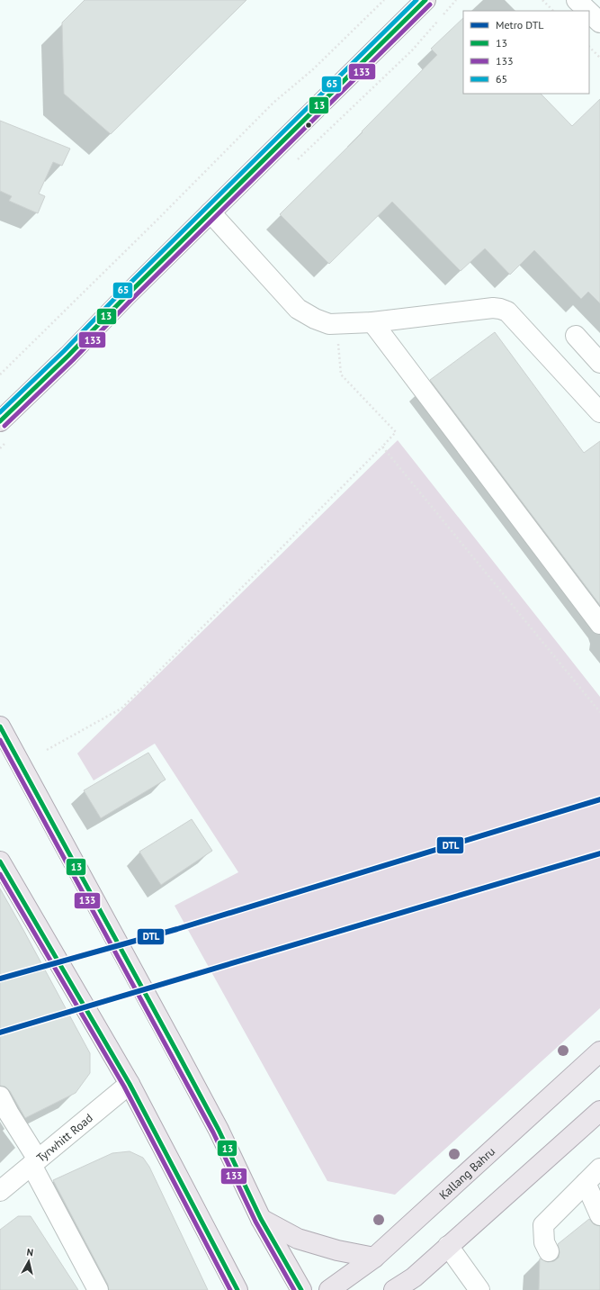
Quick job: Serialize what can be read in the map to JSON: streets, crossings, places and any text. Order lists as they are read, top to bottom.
{
  "streets": {
    "main road": ["Kallang Bahru"],
    "street": ["Tyrwhitt Road"]
  },
  "lines": [
    "transit line 13",
    "transit line 65",
    "transit line 133",
    "metro line DTL"
  ],
  "legend": [
    "Metro DTL",
    "13",
    "133",
    "65"
  ],
  "north": "top"
}
